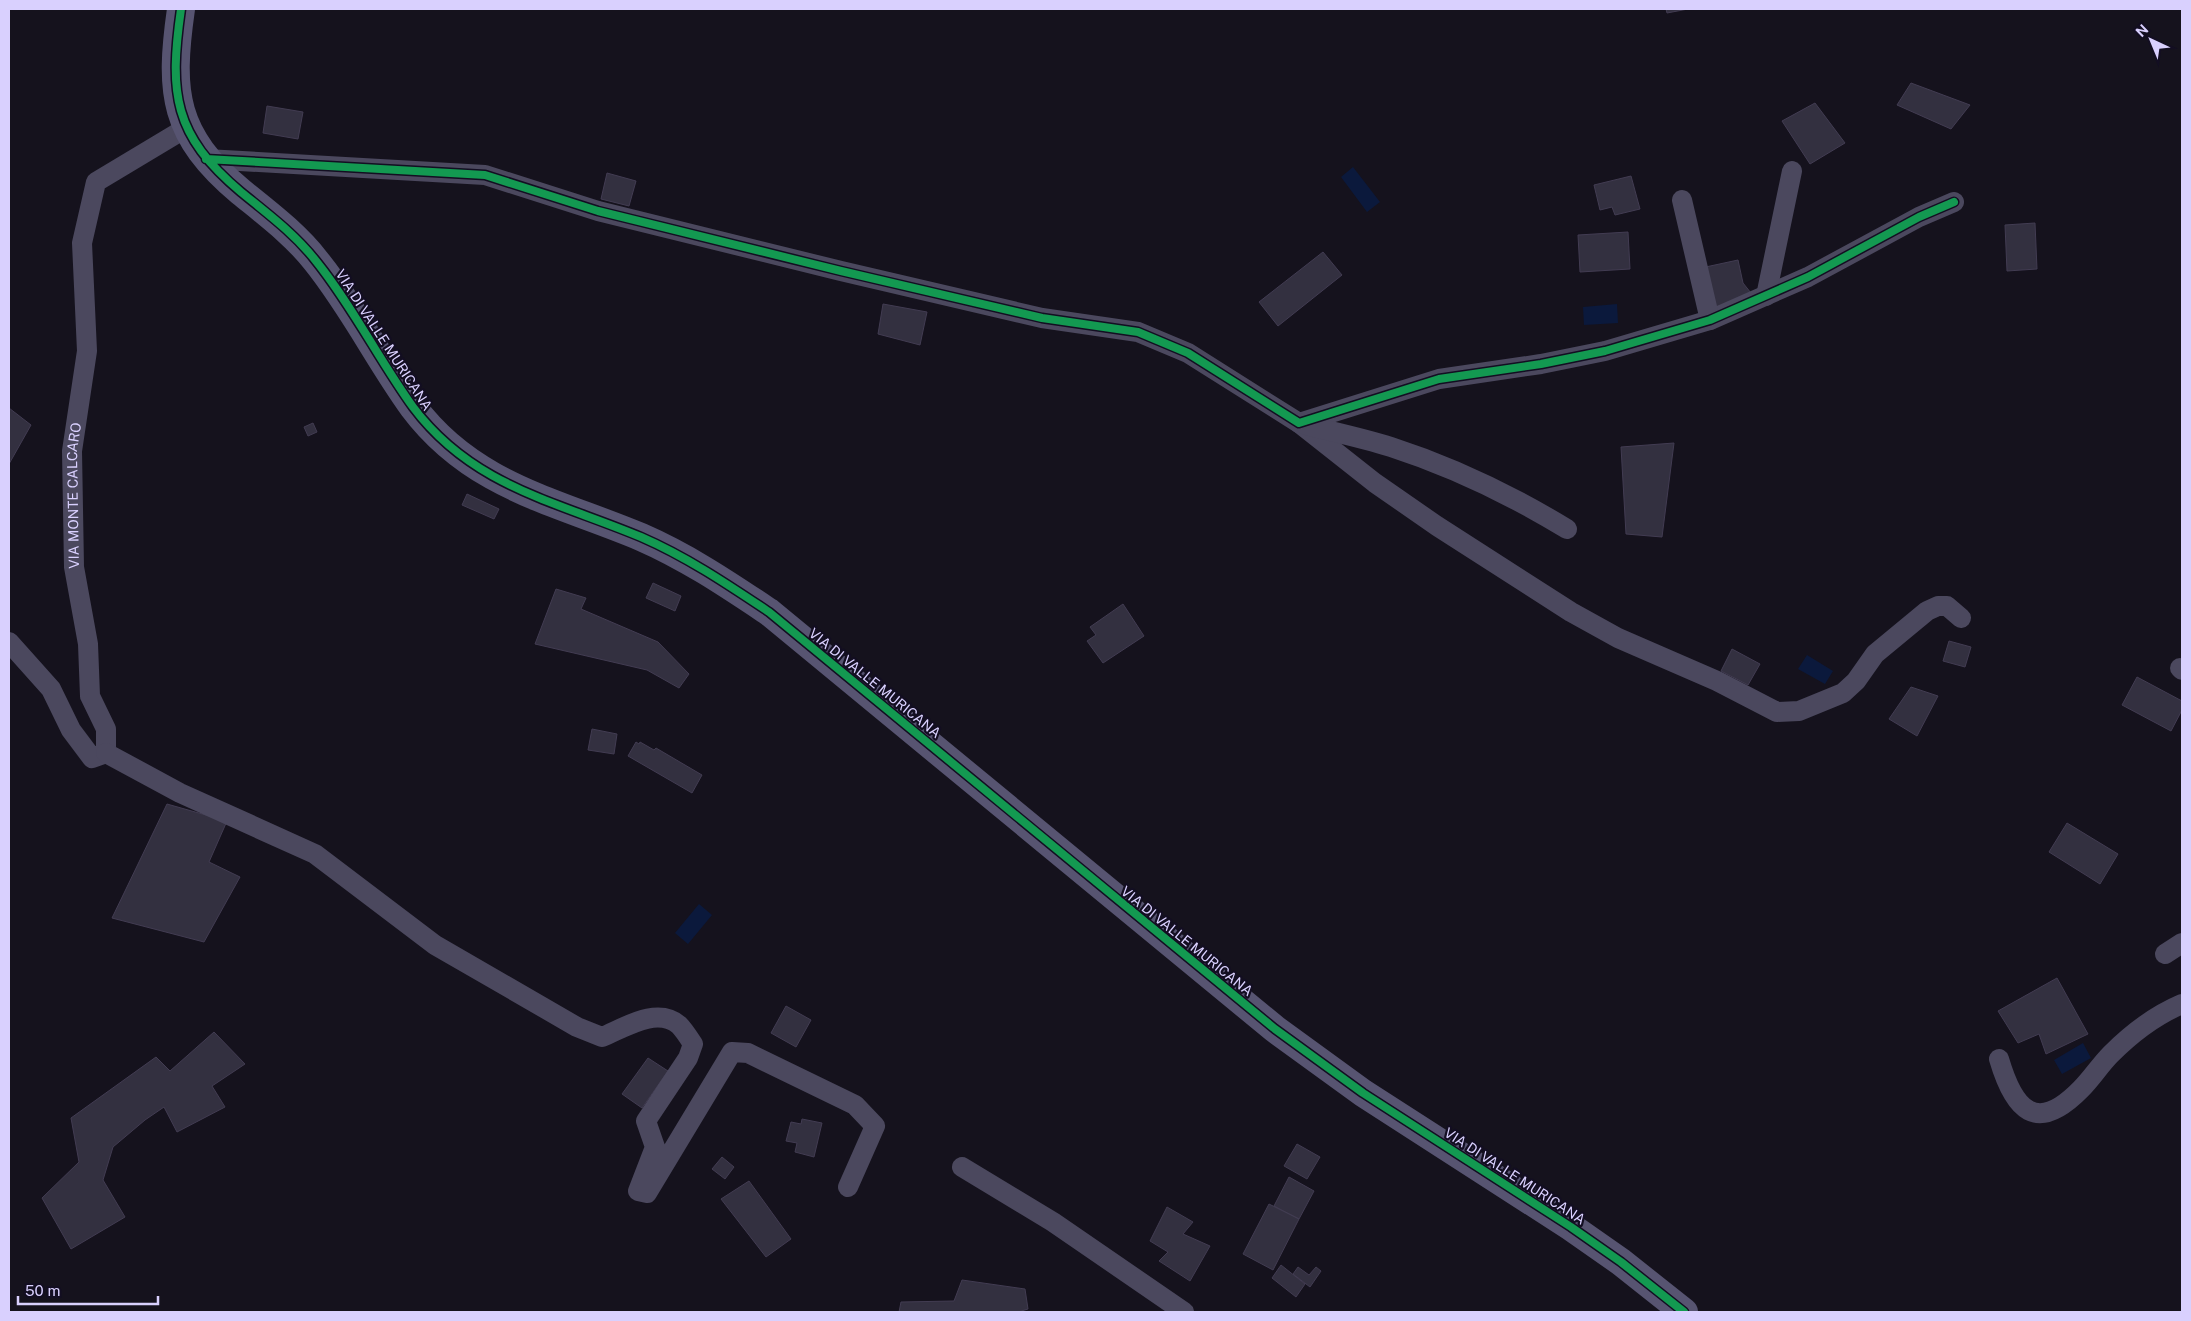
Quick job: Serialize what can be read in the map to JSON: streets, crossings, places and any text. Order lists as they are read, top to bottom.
{
  "streets": {
    "street": ["VIA DI VALLE MURICANA", "VIA MONTE CALCARO"]
  },
  "crossings": [
    ["VIA DI VALLE MURICANA", "VIA MONTE CALCARO"]
  ],
  "scale_bar": "50 m",
  "north": "top left"
}
